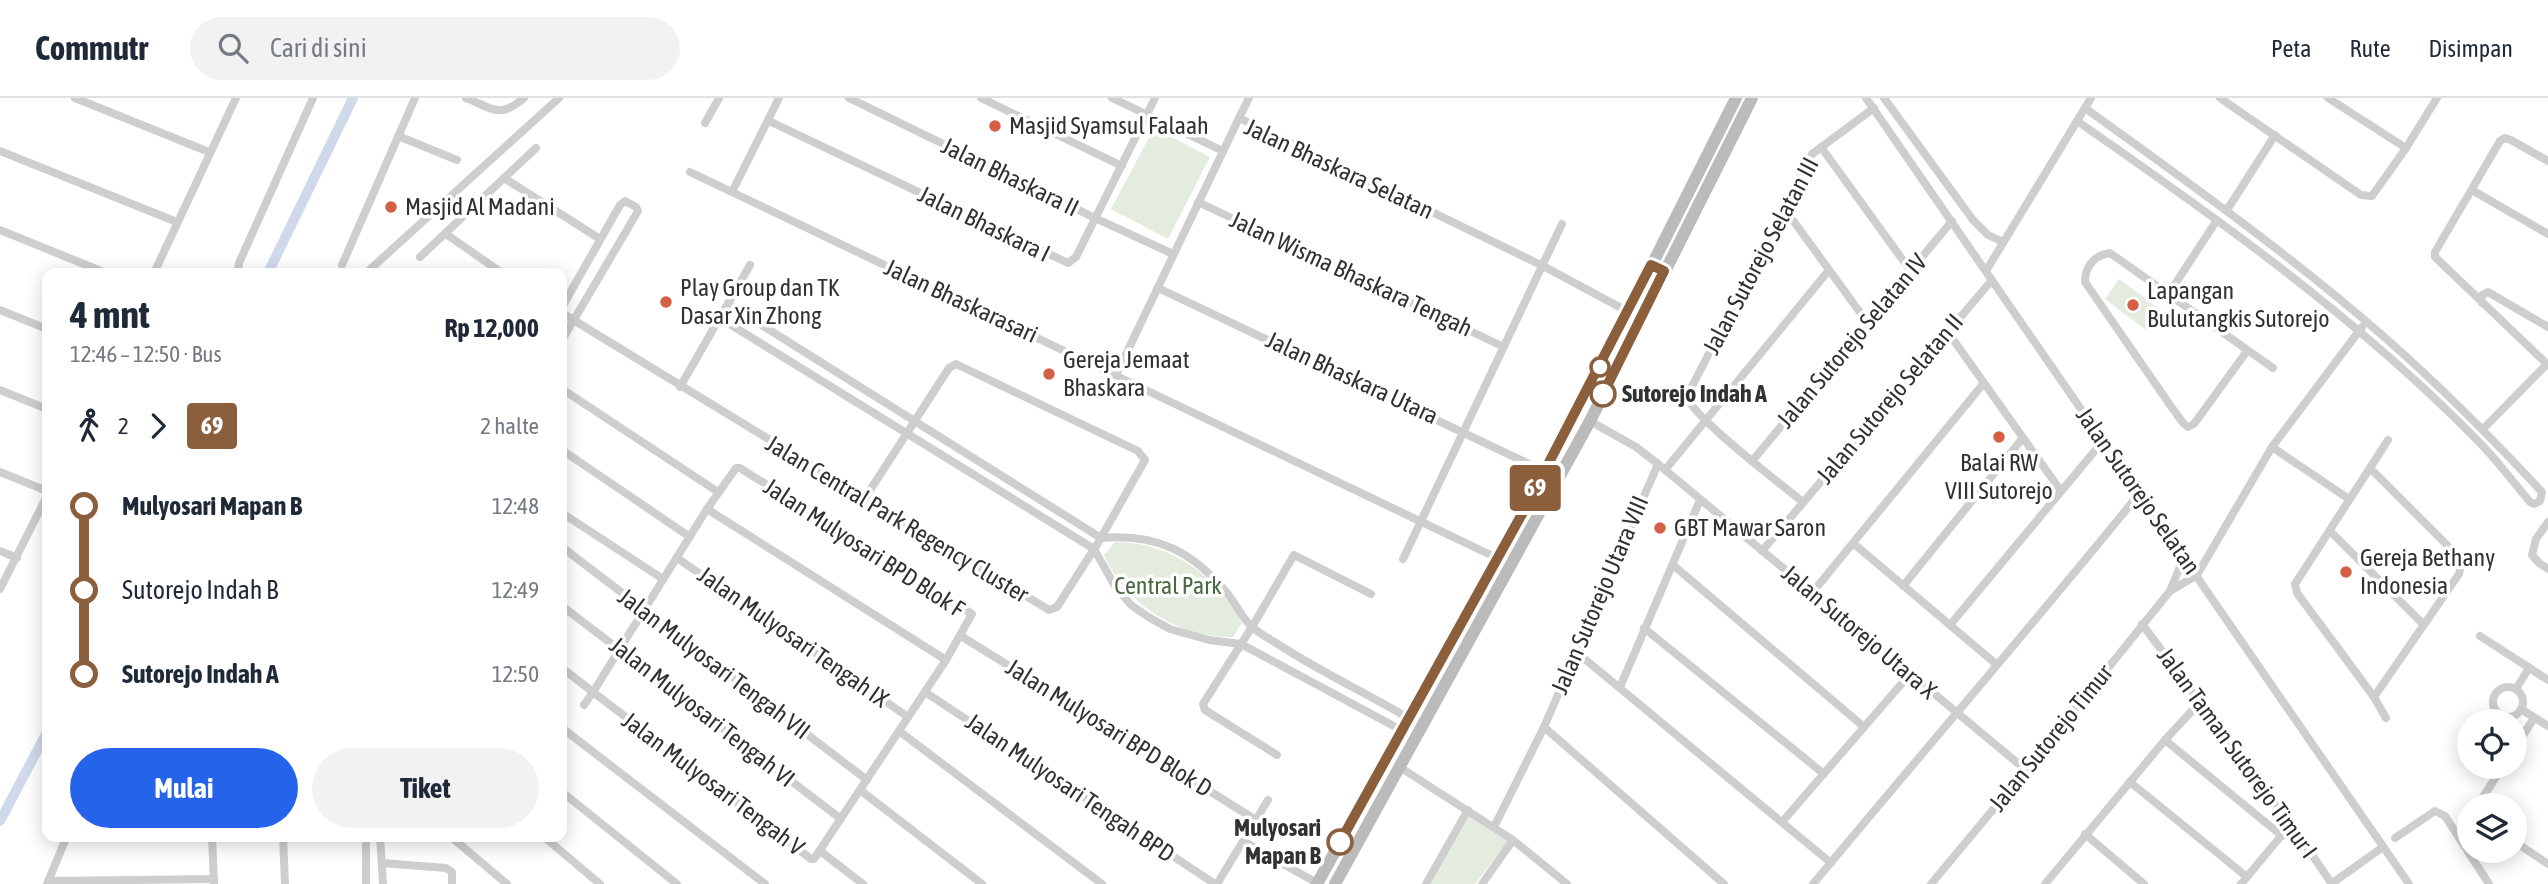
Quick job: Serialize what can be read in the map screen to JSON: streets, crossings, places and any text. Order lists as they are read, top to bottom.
{
  "streets": {
    "street": [
      "Jalan Bhaskara Selatan",
      "Jalan Bhaskara II",
      "Jalan Bhaskara I",
      "Jalan Sutorejo Selatan III",
      "Jalan Wisma Bhaskara Tengah",
      "Jalan Bhaskarasari",
      "Jalan Sutorejo Selatan IV",
      "Jalan Bhaskara Utara",
      "Jalan Sutorejo Selatan II",
      "Jalan Sutorejo Selatan",
      "Jalan Central Park Regency Cluster",
      "Jalan Mulyosari BPD Blok F",
      "Jalan Sutorejo Utara VIII",
      "Jalan Sutorejo Utara X",
      "Jalan Mulyosari Tengah IX",
      "Jalan Mulyosari Tengah VII",
      "Jalan Mulyosari Tengah VI",
      "Jalan Mulyosari BPD Blok D",
      "Jalan Sutorejo Timur",
      "Jalan Taman Sutorejo Timur I",
      "Jalan Mulyosari Tengah V",
      "Jalan Mulyosari Tengah BPD"
    ]
  },
  "crossings": [
    ["Jalan Bhaskara Selatan", "Jalan Bhaskara II"],
    ["Jalan Bhaskara Selatan", "Jalan Wisma Bhaskara Tengah"],
    ["Jalan Bhaskara Selatan", "Jalan Bhaskarasari"],
    ["Jalan Bhaskara Selatan", "Jalan Bhaskara Utara"],
    ["Jalan Bhaskara II", "Jalan Bhaskara I"],
    ["Jalan Sutorejo Selatan III", "Jalan Sutorejo Selatan IV"],
    ["Jalan Sutorejo Selatan III", "Jalan Sutorejo Selatan II"],
    ["Jalan Sutorejo Selatan III", "Jalan Sutorejo Selatan"],
    ["Jalan Sutorejo Selatan III", "Jalan Sutorejo Utara VIII"],
    ["Jalan Sutorejo Selatan IV", "Jalan Sutorejo Selatan"],
    ["Jalan Sutorejo Selatan II", "Jalan Sutorejo Selatan"],
    ["Jalan Sutorejo Selatan II", "Jalan Sutorejo Utara X"],
    ["Jalan Sutorejo Selatan", "Jalan Sutorejo Timur"],
    ["Jalan Mulyosari BPD Blok F", "Jalan Mulyosari Tengah IX"],
    ["Jalan Mulyosari BPD Blok F", "Jalan Mulyosari Tengah VII"],
    ["Jalan Mulyosari BPD Blok F", "Jalan Mulyosari Tengah VI"],
    ["Jalan Mulyosari BPD Blok F", "Jalan Mulyosari BPD Blok D"],
    ["Jalan Mulyosari BPD Blok F", "Jalan Mulyosari Tengah V"],
    ["Jalan Mulyosari BPD Blok F", "Jalan Mulyosari Tengah BPD"],
    ["Jalan Sutorejo Utara VIII", "Jalan Sutorejo Utara X"],
    ["Jalan Sutorejo Utara X", "Jalan Sutorejo Timur"],
    ["Jalan Sutorejo Timur", "Jalan Taman Sutorejo Timur I"]
  ],
  "parks": ["Central Park"],
  "places": [
    "Masjid Syamsul Falaah",
    "Masjid Al Madani",
    "Play Group dan TK Dasar Xin Zhong",
    "Lapangan Bulutangkis Sutorejo",
    "Gereja Jemaat Bhaskara",
    "Sutorejo Indah A",
    "Balai RW VIII Sutorejo",
    "GBT Mawar Saron",
    "Gereja Bethany Indonesia",
    "Mulyosari Mapan B"
  ],
  "lines": ["bus line 69"],
  "page": {
    "header": "Commutr",
    "search": "Cari di sini",
    "nav": ["Peta", "Rute", "Disimpan"],
    "on_map": "69",
    "heading": ["4 mnt", "12:46 – 12:50 · Bus", "Rp 12,000"],
    "legs": ["2", "69", "2 halte"],
    "list": [
      {
        "name": "Mulyosari Mapan B",
        "value": "12:48"
      },
      {
        "name": "Sutorejo Indah B",
        "value": "12:49"
      },
      {
        "name": "Sutorejo Indah A",
        "value": "12:50"
      }
    ],
    "buttons": ["Mulai", "Tiket"]
  }
}
